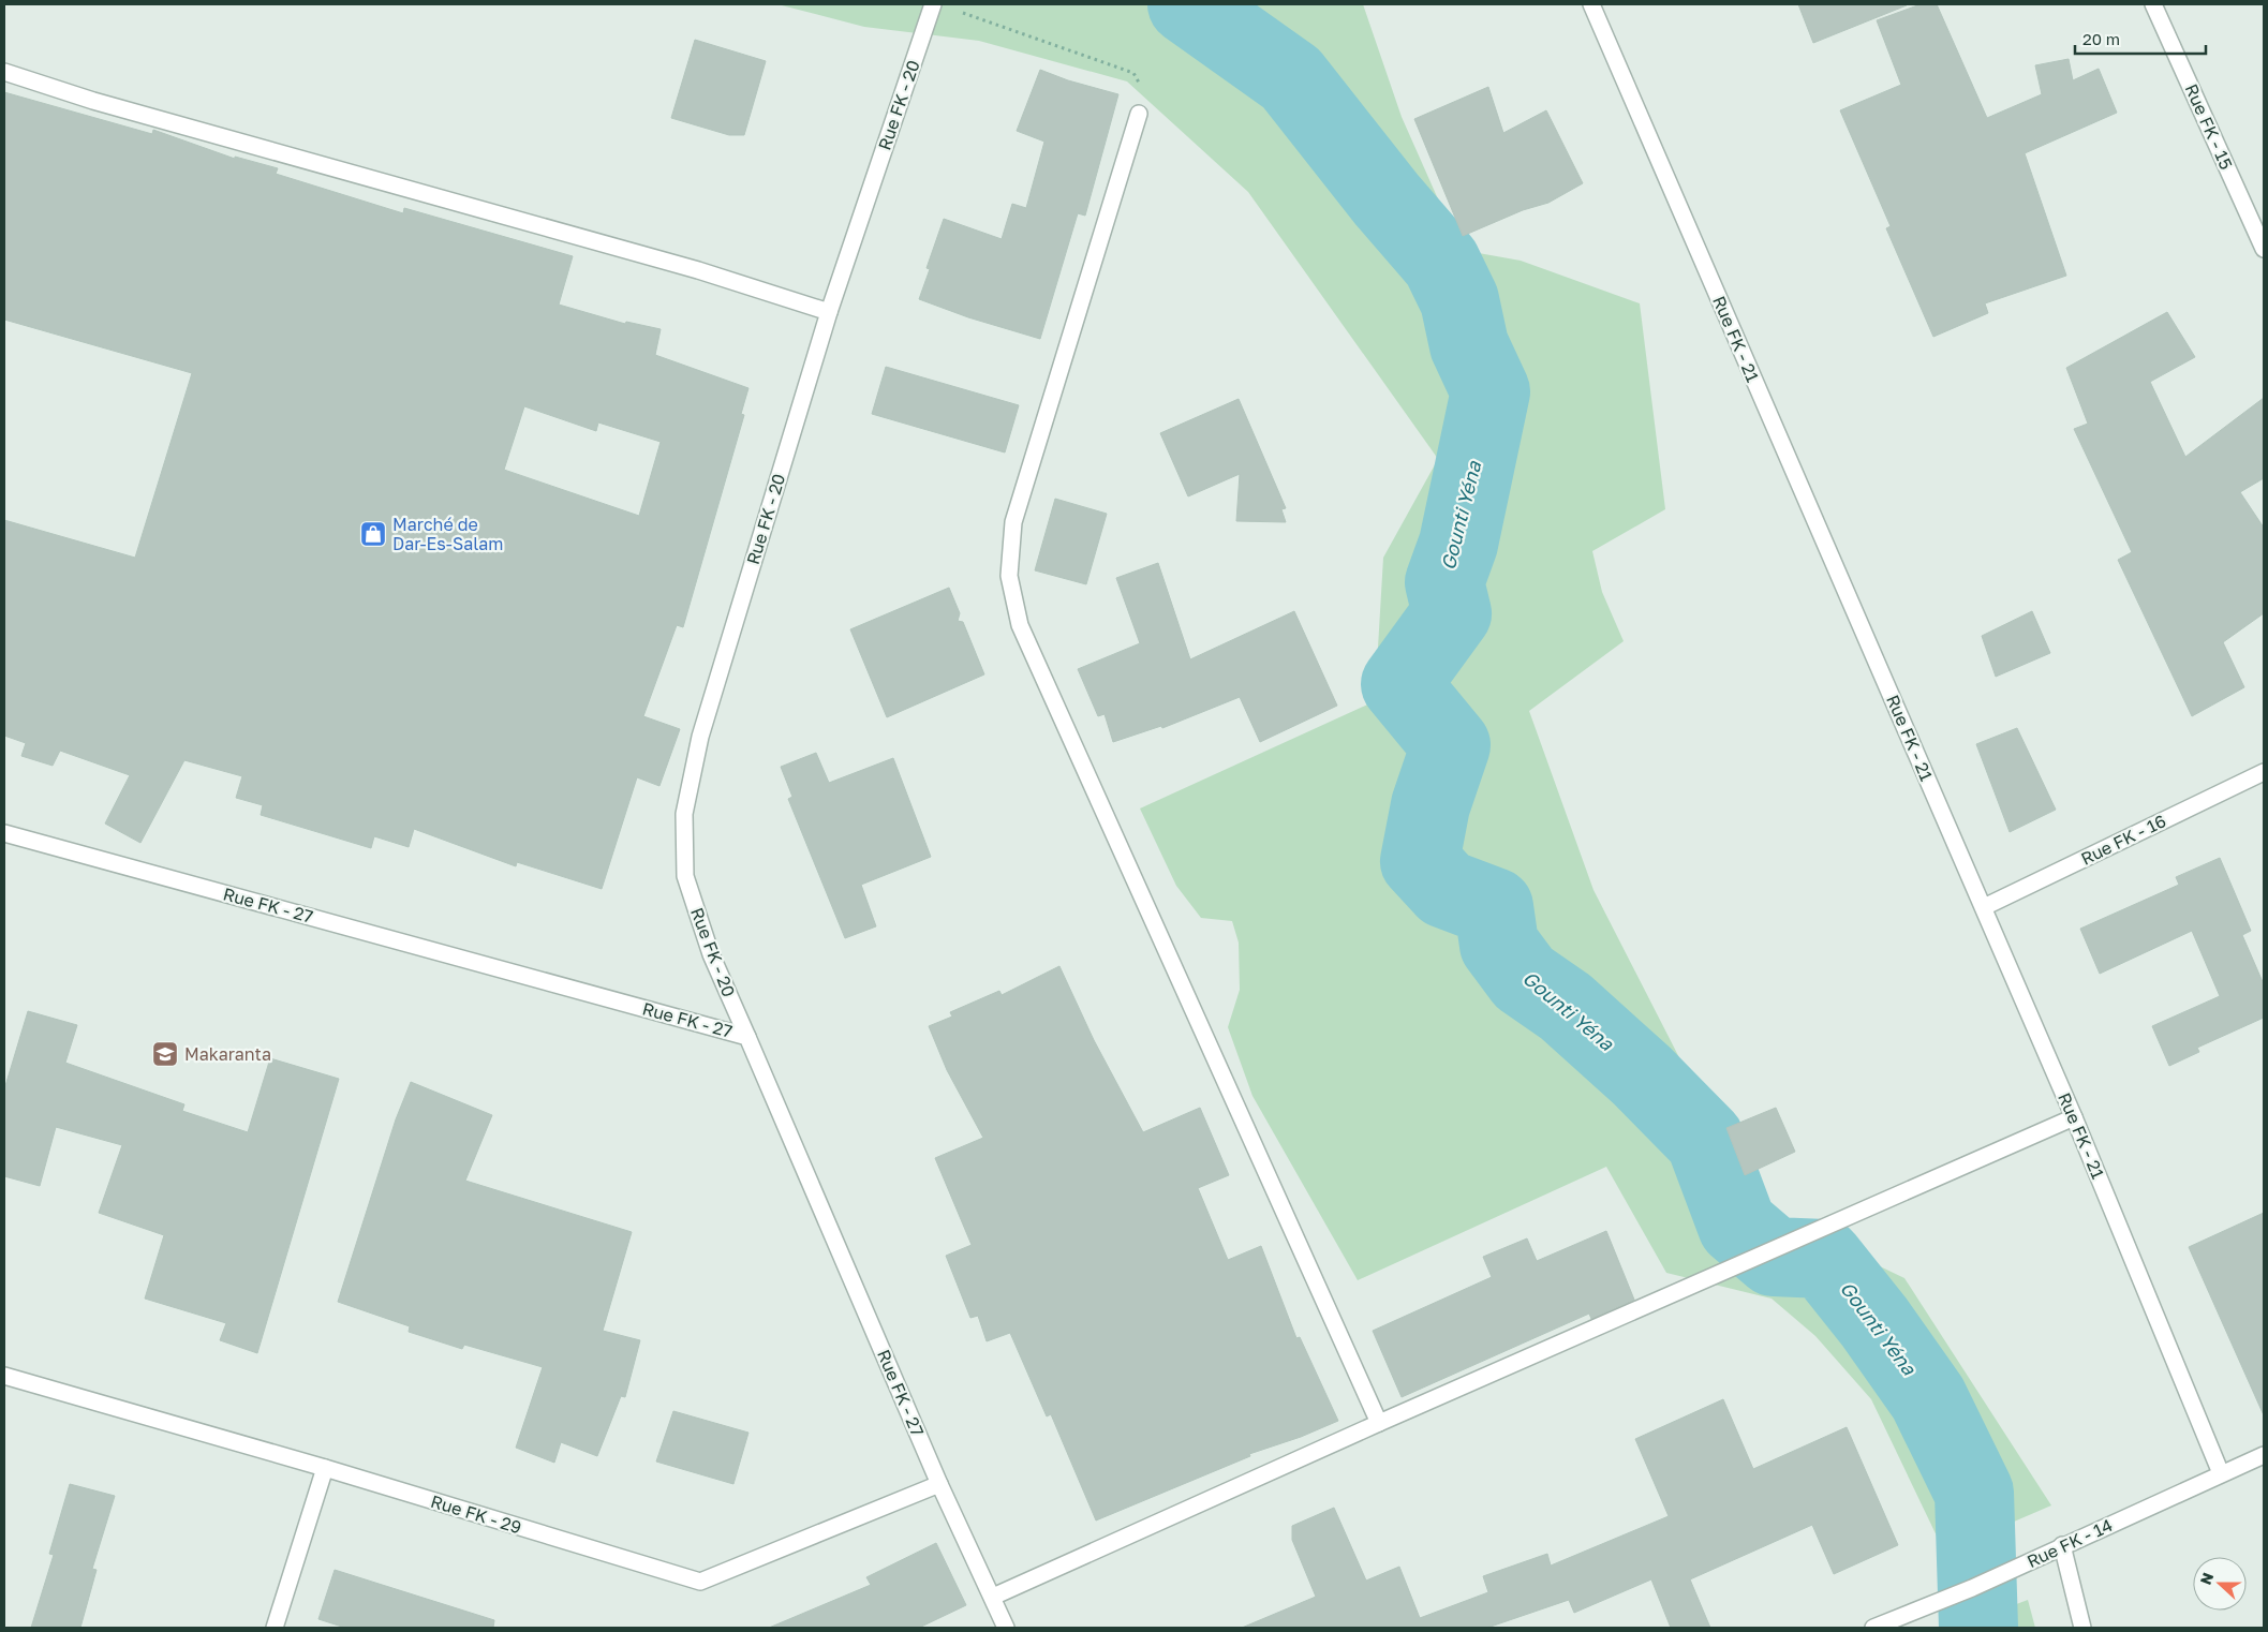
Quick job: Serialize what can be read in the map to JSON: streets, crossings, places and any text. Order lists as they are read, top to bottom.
{
  "streets": {
    "street": [
      "Rue FK - 20",
      "Rue FK - 15",
      "Rue FK - 21",
      "Rue FK - 16",
      "Rue FK - 27",
      "Rue FK - 29",
      "Rue FK - 14"
    ]
  },
  "crossings": [
    ["Rue FK - 20", "Rue FK - 27"],
    ["Rue FK - 21", "Rue FK - 16"],
    ["Rue FK - 21", "Rue FK - 14"],
    ["Rue FK - 27", "Rue FK - 29"]
  ],
  "water": ["Gounti Yéna"],
  "places": {
    "shop": ["Marché de Dar-Es-Salam"],
    "school or university": ["Makaranta"]
  },
  "scale_bar": "20 m",
  "north": "left"
}
